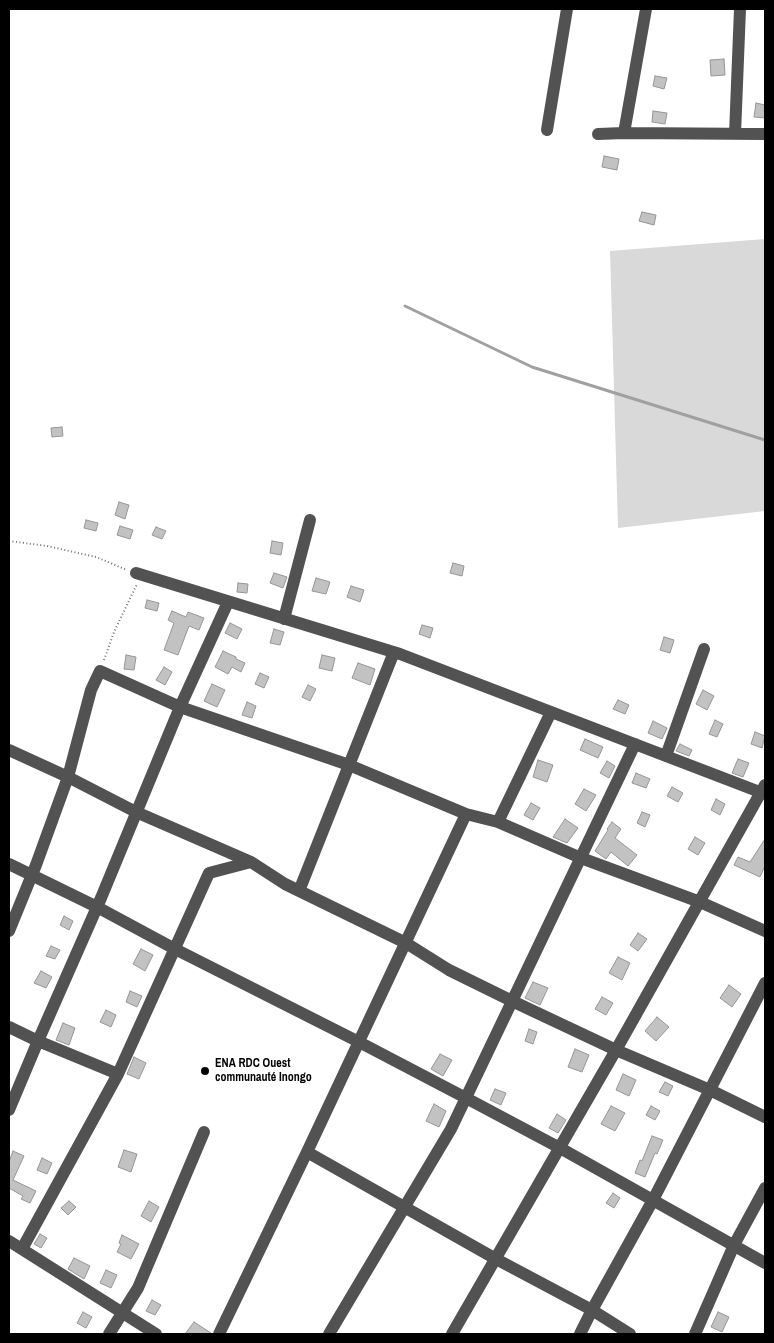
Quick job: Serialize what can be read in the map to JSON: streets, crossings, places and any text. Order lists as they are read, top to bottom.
{
  "places": ["ENA RDC Ouest communauté Inongo"]
}
